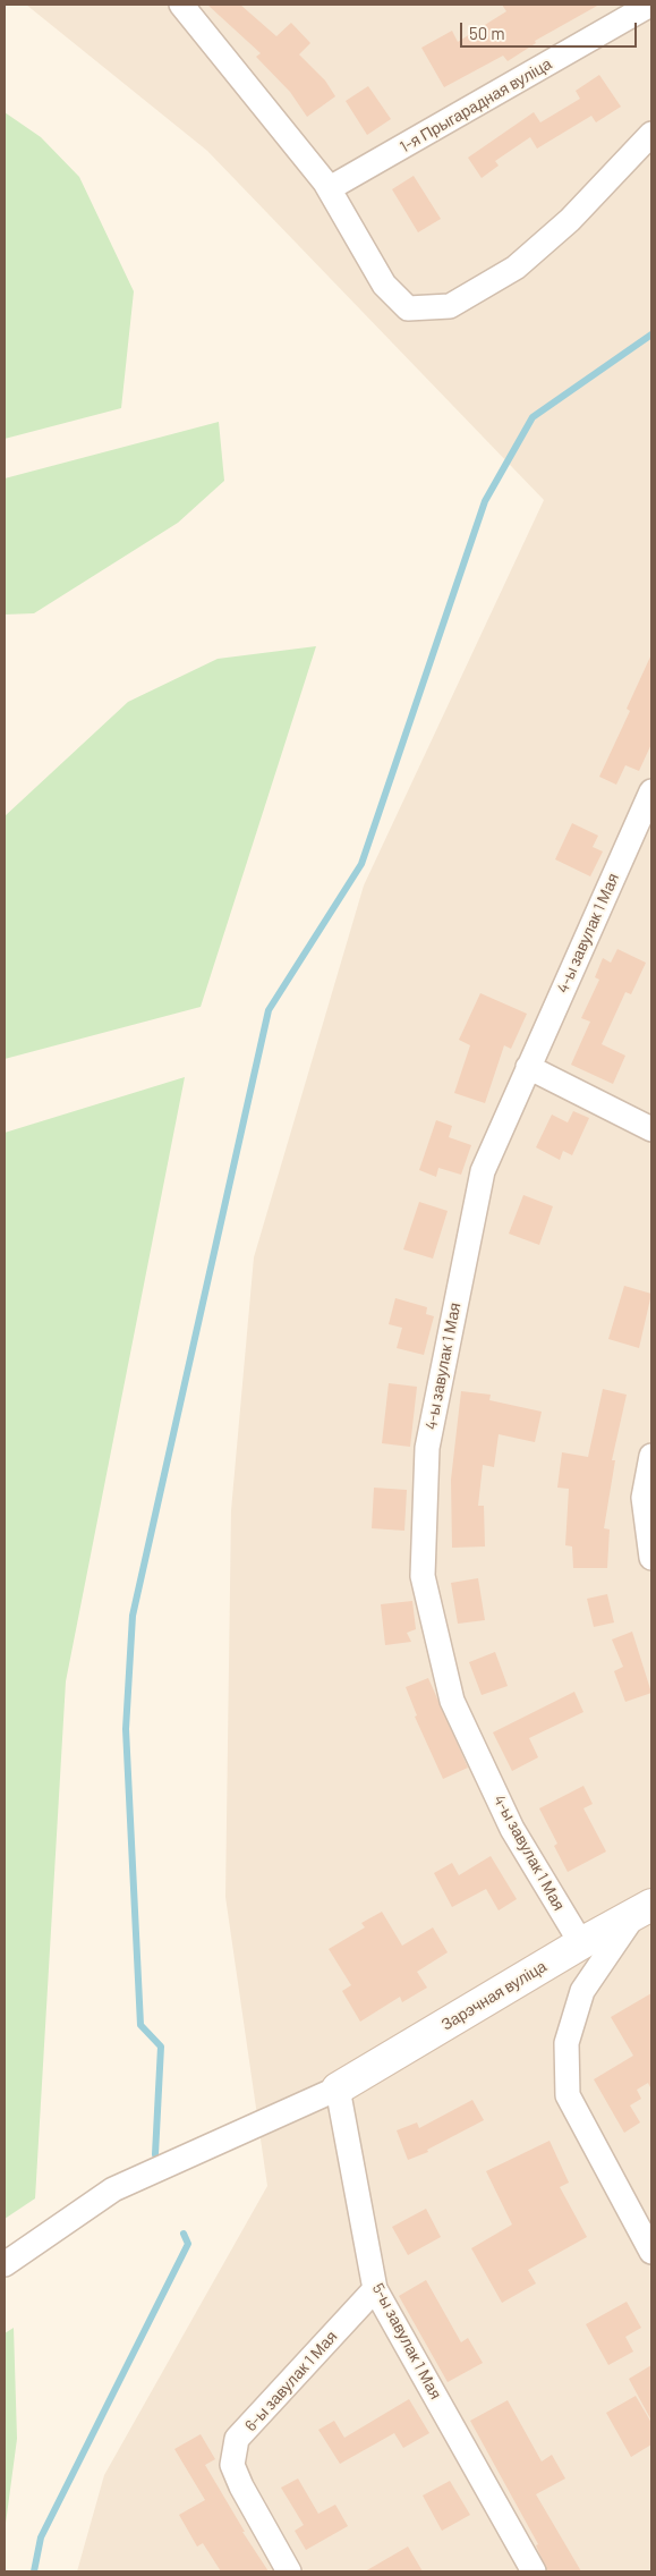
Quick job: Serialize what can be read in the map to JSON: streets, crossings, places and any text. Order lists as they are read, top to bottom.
{
  "streets": {
    "street": [
      "1-я Прыгарадная вуліца",
      "4-ы завулак 1 Мая",
      "Зарэчная вуліца",
      "5-ы завулак 1 Мая",
      "6-ы завулак 1 Мая"
    ]
  },
  "crossings": [
    ["4-ы завулак 1 Мая", "Зарэчная вуліца"],
    ["Зарэчная вуліца", "5-ы завулак 1 Мая"],
    ["5-ы завулак 1 Мая", "6-ы завулак 1 Мая"]
  ],
  "scale_bar": "50 m"
}
